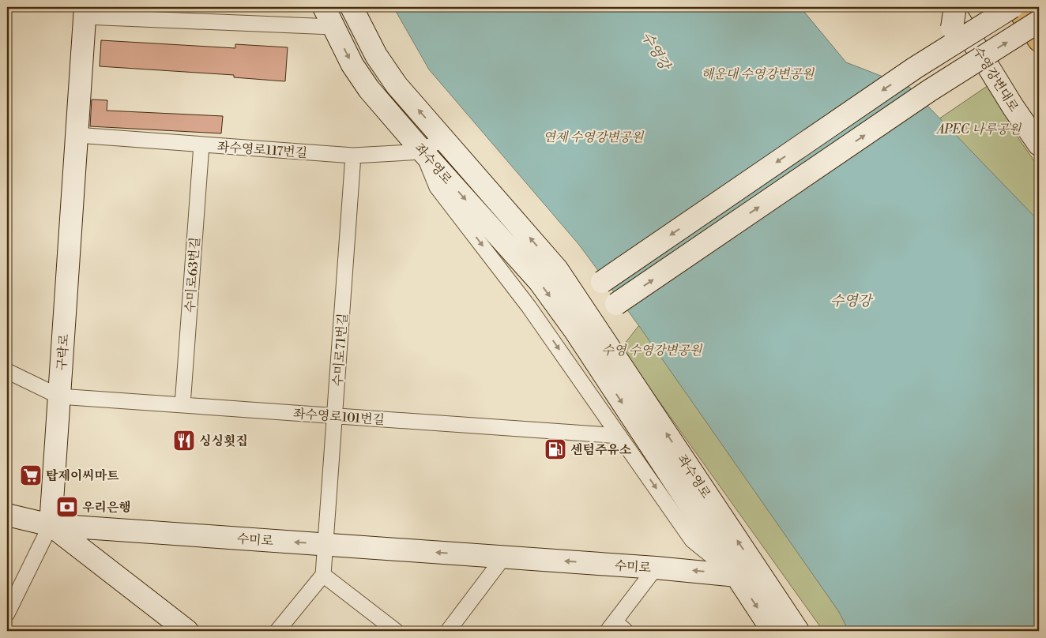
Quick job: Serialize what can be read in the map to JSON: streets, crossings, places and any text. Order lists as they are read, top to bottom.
{
  "streets": {
    "main road": [
      "수영강변대로",
      "좌수영로",
      "구락로",
      "수미로"
    ],
    "street": [
      "좌수영로117번길",
      "수미로63번길",
      "수미로71번길",
      "좌수영로101번길"
    ]
  },
  "crossings": [
    ["좌수영로117번길", "좌수영로"],
    ["좌수영로117번길", "수미로63번길"],
    ["좌수영로117번길", "수미로71번길"],
    ["좌수영로117번길", "구락로"],
    ["좌수영로", "수미로"],
    ["수미로63번길", "좌수영로101번길"],
    ["수미로71번길", "좌수영로101번길"],
    ["수미로71번길", "수미로"],
    ["구락로", "좌수영로101번길"],
    ["구락로", "수미로"]
  ],
  "one_way": ["수미로"],
  "water": ["수영강"],
  "parks": [
    "해운대 수영강변공원",
    "APEC 나루공원",
    "연제 수영강변공원",
    "수영 수영강변공원"
  ],
  "places": {
    "restaurant": ["싱싱횟집"],
    "fuel station": ["센텀주유소"],
    "supermarket": ["탑제이씨마트"],
    "bank": ["우리은행"]
  }
}
